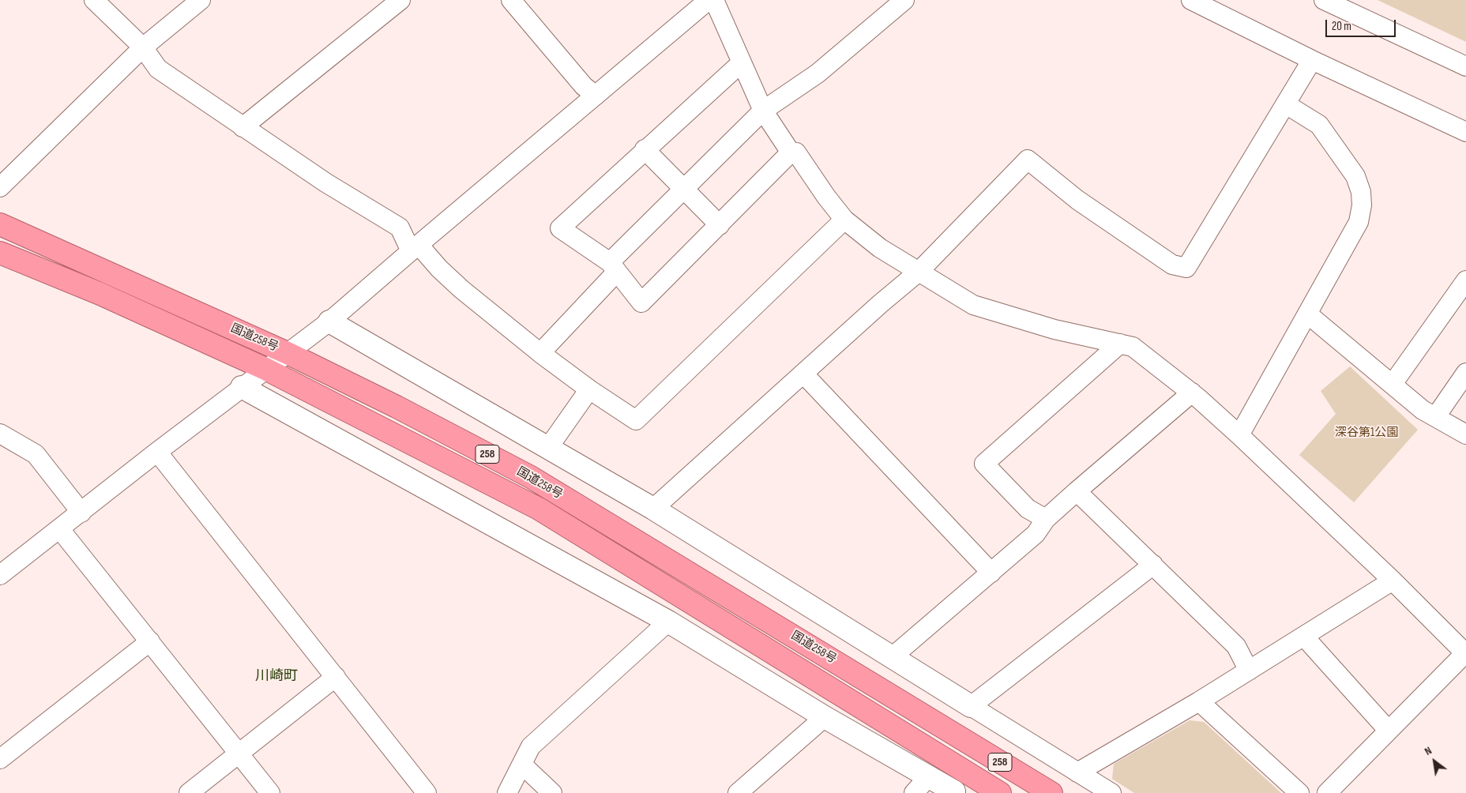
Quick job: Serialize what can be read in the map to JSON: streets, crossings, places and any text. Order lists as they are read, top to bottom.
{
  "streets": {
    "highway": ["国道258号", "258"]
  },
  "districts": ["川崎町"],
  "parks": ["深谷第1公園"],
  "scale_bar": "20 m",
  "north": "top left"
}
